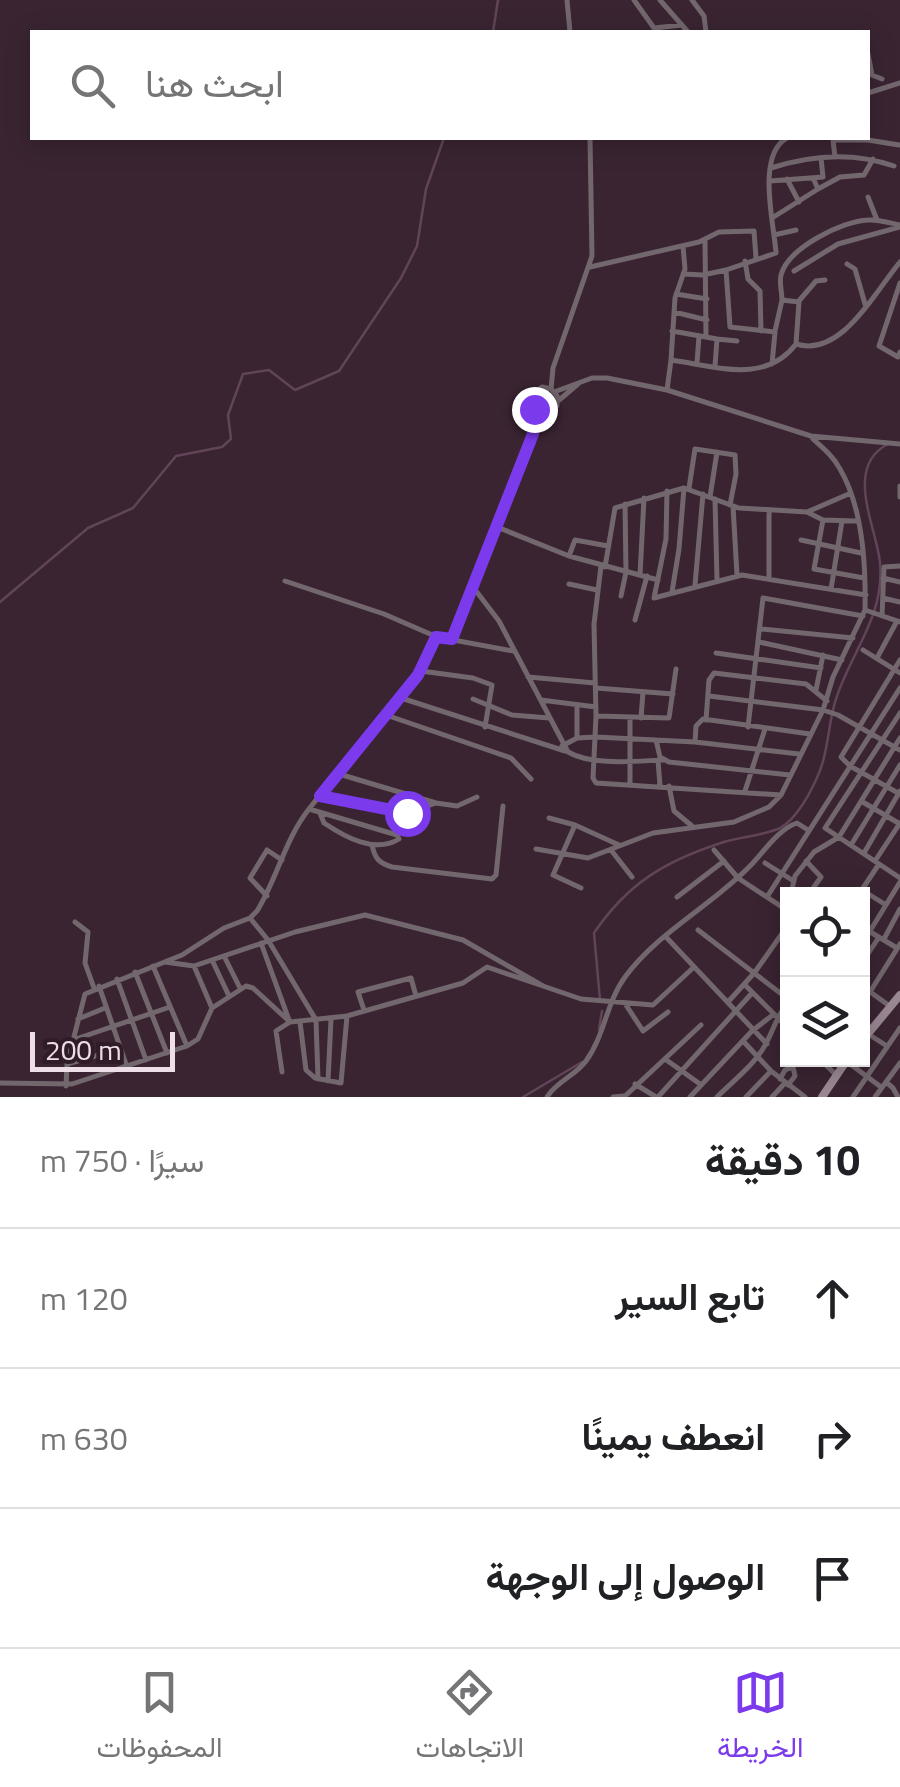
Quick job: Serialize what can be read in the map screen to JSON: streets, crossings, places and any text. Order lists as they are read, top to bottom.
{
  "scale_bar": "200 m",
  "page": {
    "search": "ابحث هنا",
    "scale": "200 m",
    "heading": ["10 دقيقة", "سيرًا · 750 m"],
    "list": [
      ["تابع السير", "120 m"],
      ["انعطف يمينًا", "630 m"],
      "الوصول إلى الوجهة"
    ],
    "nav": ["الخريطة", "الاتجاهات", "المحفوظات"]
  }
}
